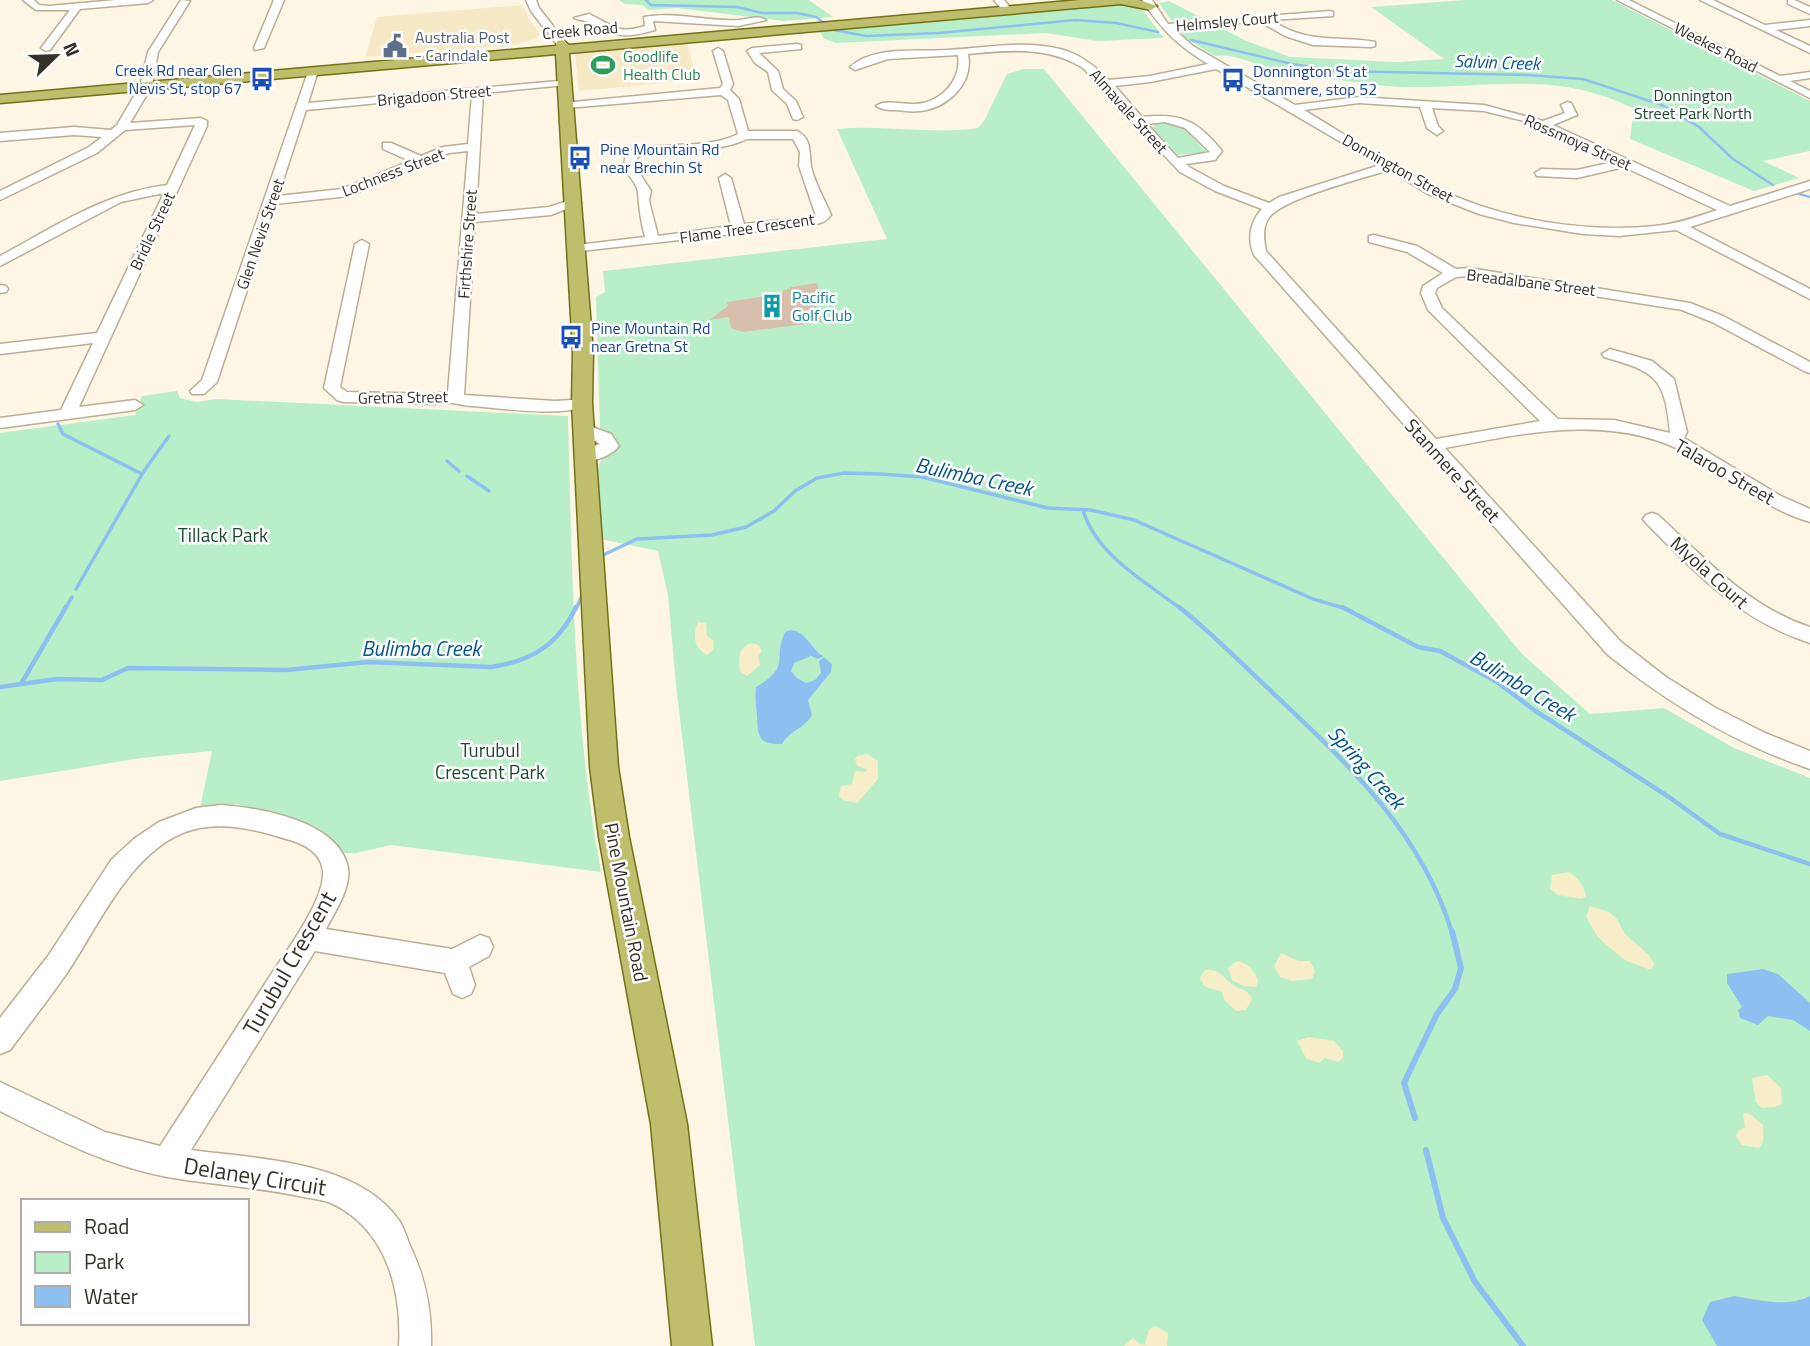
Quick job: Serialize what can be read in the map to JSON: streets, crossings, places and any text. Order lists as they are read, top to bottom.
{
  "streets": {
    "main road": ["Creek Road", "Pine Mountain Road"],
    "street": [
      "Helmsley Court",
      "Weekes Road",
      "Brigadoon Street",
      "Almavale Street",
      "Rossmoya Street",
      "Donnington Street",
      "Lochness Street",
      "Flame Tree Crescent",
      "Bridle Street",
      "Glen Nevis Street",
      "Firthshire Street",
      "Breadalbane Street",
      "Gretna Street",
      "Stanmere Street",
      "Talaroo Street",
      "Myola Court",
      "Turubul Crescent",
      "Delaney Circuit"
    ]
  },
  "crossings": [
    ["Helmsley Court", "Donnington Street"],
    ["Creek Road", "Donnington Street"],
    ["Creek Road", "Glen Nevis Street"],
    ["Creek Road", "Pine Mountain Road"],
    ["Brigadoon Street", "Glen Nevis Street"],
    ["Brigadoon Street", "Firthshire Street"],
    ["Brigadoon Street", "Pine Mountain Road"],
    ["Almavale Street", "Stanmere Street"],
    ["Rossmoya Street", "Donnington Street"],
    ["Lochness Street", "Glen Nevis Street"],
    ["Lochness Street", "Firthshire Street"],
    ["Flame Tree Crescent", "Pine Mountain Road"],
    ["Firthshire Street", "Gretna Street"],
    ["Breadalbane Street", "Talaroo Street"],
    ["Gretna Street", "Pine Mountain Road"],
    ["Stanmere Street", "Talaroo Street"],
    ["Turubul Crescent", "Delaney Circuit"]
  ],
  "water": ["Salvin Creek", "Bulimba Creek", "Spring Creek"],
  "parks": ["Donnington Street Park North", "Tillack Park", "Turubul Crescent Park"],
  "places": {
    "public building": ["Australia Post - Carindale"],
    "sports": ["Goodlife Health Club"],
    "bus stop": [
      "Creek Rd near Glen Nevis St, stop 67",
      "Donnington St at Stanmere, stop 52",
      "Pine Mountain Rd near Brechin St",
      "Pine Mountain Rd near Gretna St"
    ],
    "building": ["Pacific Golf Club"]
  },
  "legend": ["Road", "Park", "Water"],
  "north": "top right"
}
